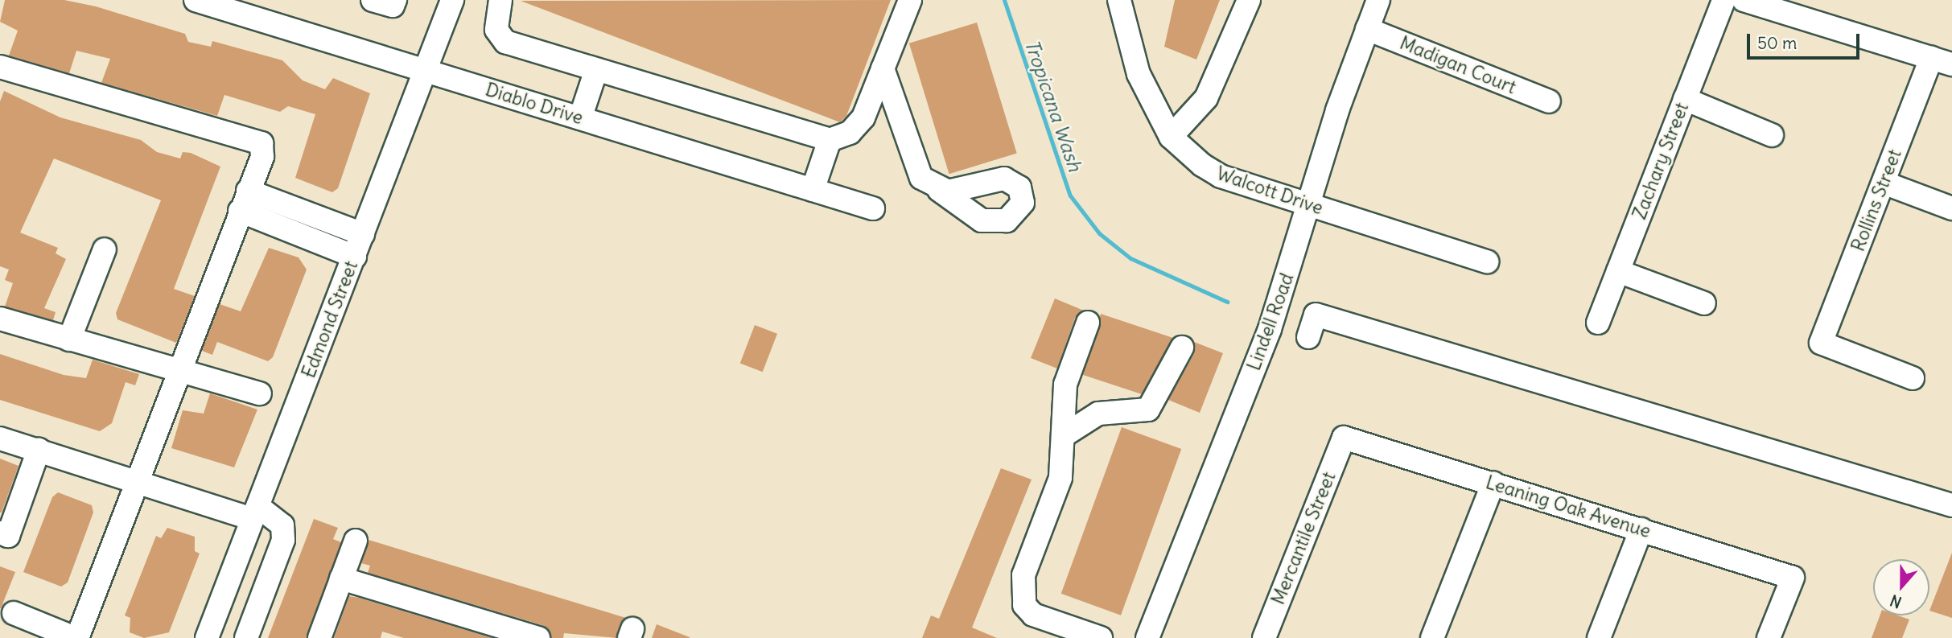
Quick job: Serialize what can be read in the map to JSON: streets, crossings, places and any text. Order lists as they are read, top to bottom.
{
  "streets": {
    "street": [
      "Madigan Court",
      "Diablo Drive",
      "Zachary Street",
      "Walcott Drive",
      "Rollins Street",
      "Edmond Street",
      "Lindell Road",
      "Leaning Oak Avenue",
      "Mercantile Street"
    ]
  },
  "crossings": [
    ["Madigan Court", "Lindell Road"],
    ["Diablo Drive", "Edmond Street"],
    ["Walcott Drive", "Lindell Road"],
    ["Leaning Oak Avenue", "Mercantile Street"]
  ],
  "water": ["Tropicana Wash"],
  "scale_bar": "50 m",
  "north": "bottom"
}
